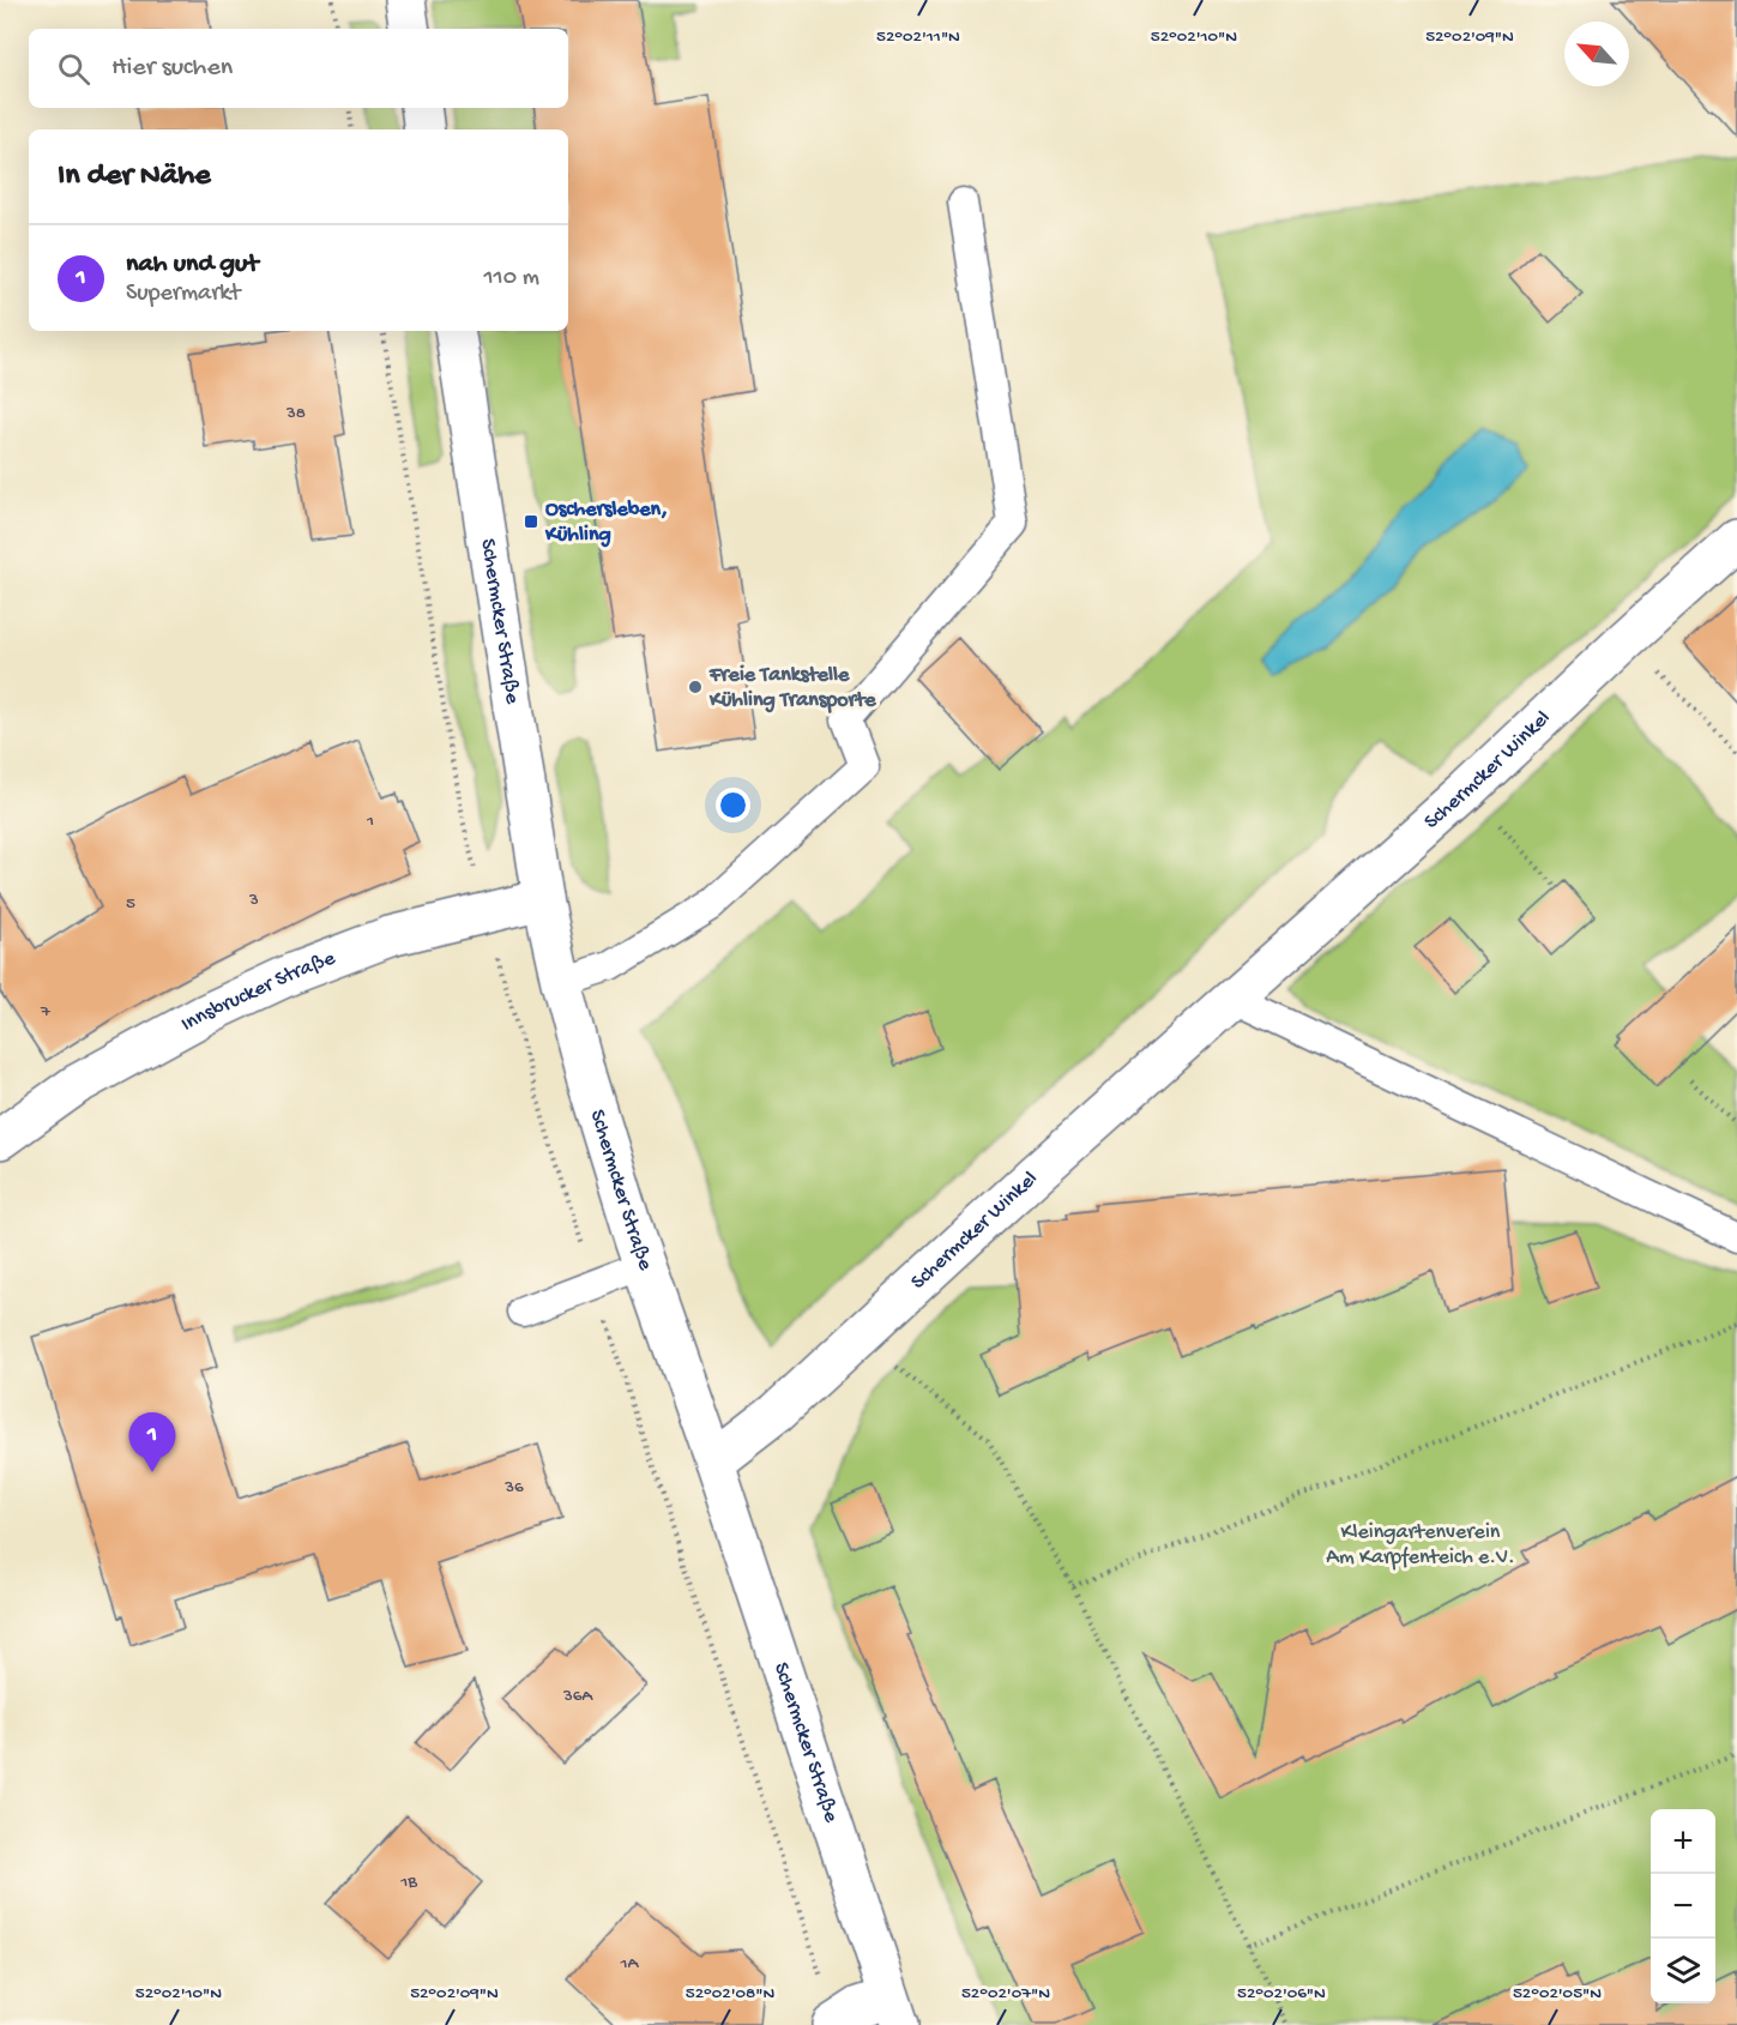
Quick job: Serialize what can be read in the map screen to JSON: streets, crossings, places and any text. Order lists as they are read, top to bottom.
{
  "streets": {
    "street": ["Schermcker Straße", "Schermcker Winkel", "Innsbrucker Straße"]
  },
  "crossings": [
    ["Schermcker Straße", "Schermcker Winkel"],
    ["Schermcker Straße", "Innsbrucker Straße"]
  ],
  "parks": ["Kleingartenverein Am Karpfenteich e.V."],
  "places": {
    "transit": ["Oschersleben, Kühling"],
    "other": ["Freie Tankstelle Kühling Transporte"]
  },
  "house_numbers": [
    "38",
    "1",
    "3",
    "5",
    "7",
    "36",
    "36A",
    "1B",
    "1A"
  ],
  "north": "top left",
  "page": {
    "search": "Hier suchen",
    "heading": "In der Nähe",
    "list": [
      {
        "mark": "1",
        "name": "nah und gut",
        "note": "Supermarkt",
        "value": "110 m"
      }
    ],
    "pins": "1",
    "map_buttons": ["+", "−"]
  },
  "coordinates": [
    "52°02'11\"N",
    "52°02'10\"N",
    "52°02'09\"N",
    "52°02'08\"N",
    "52°02'07\"N",
    "52°02'06\"N",
    "52°02'05\"N"
  ]
}
